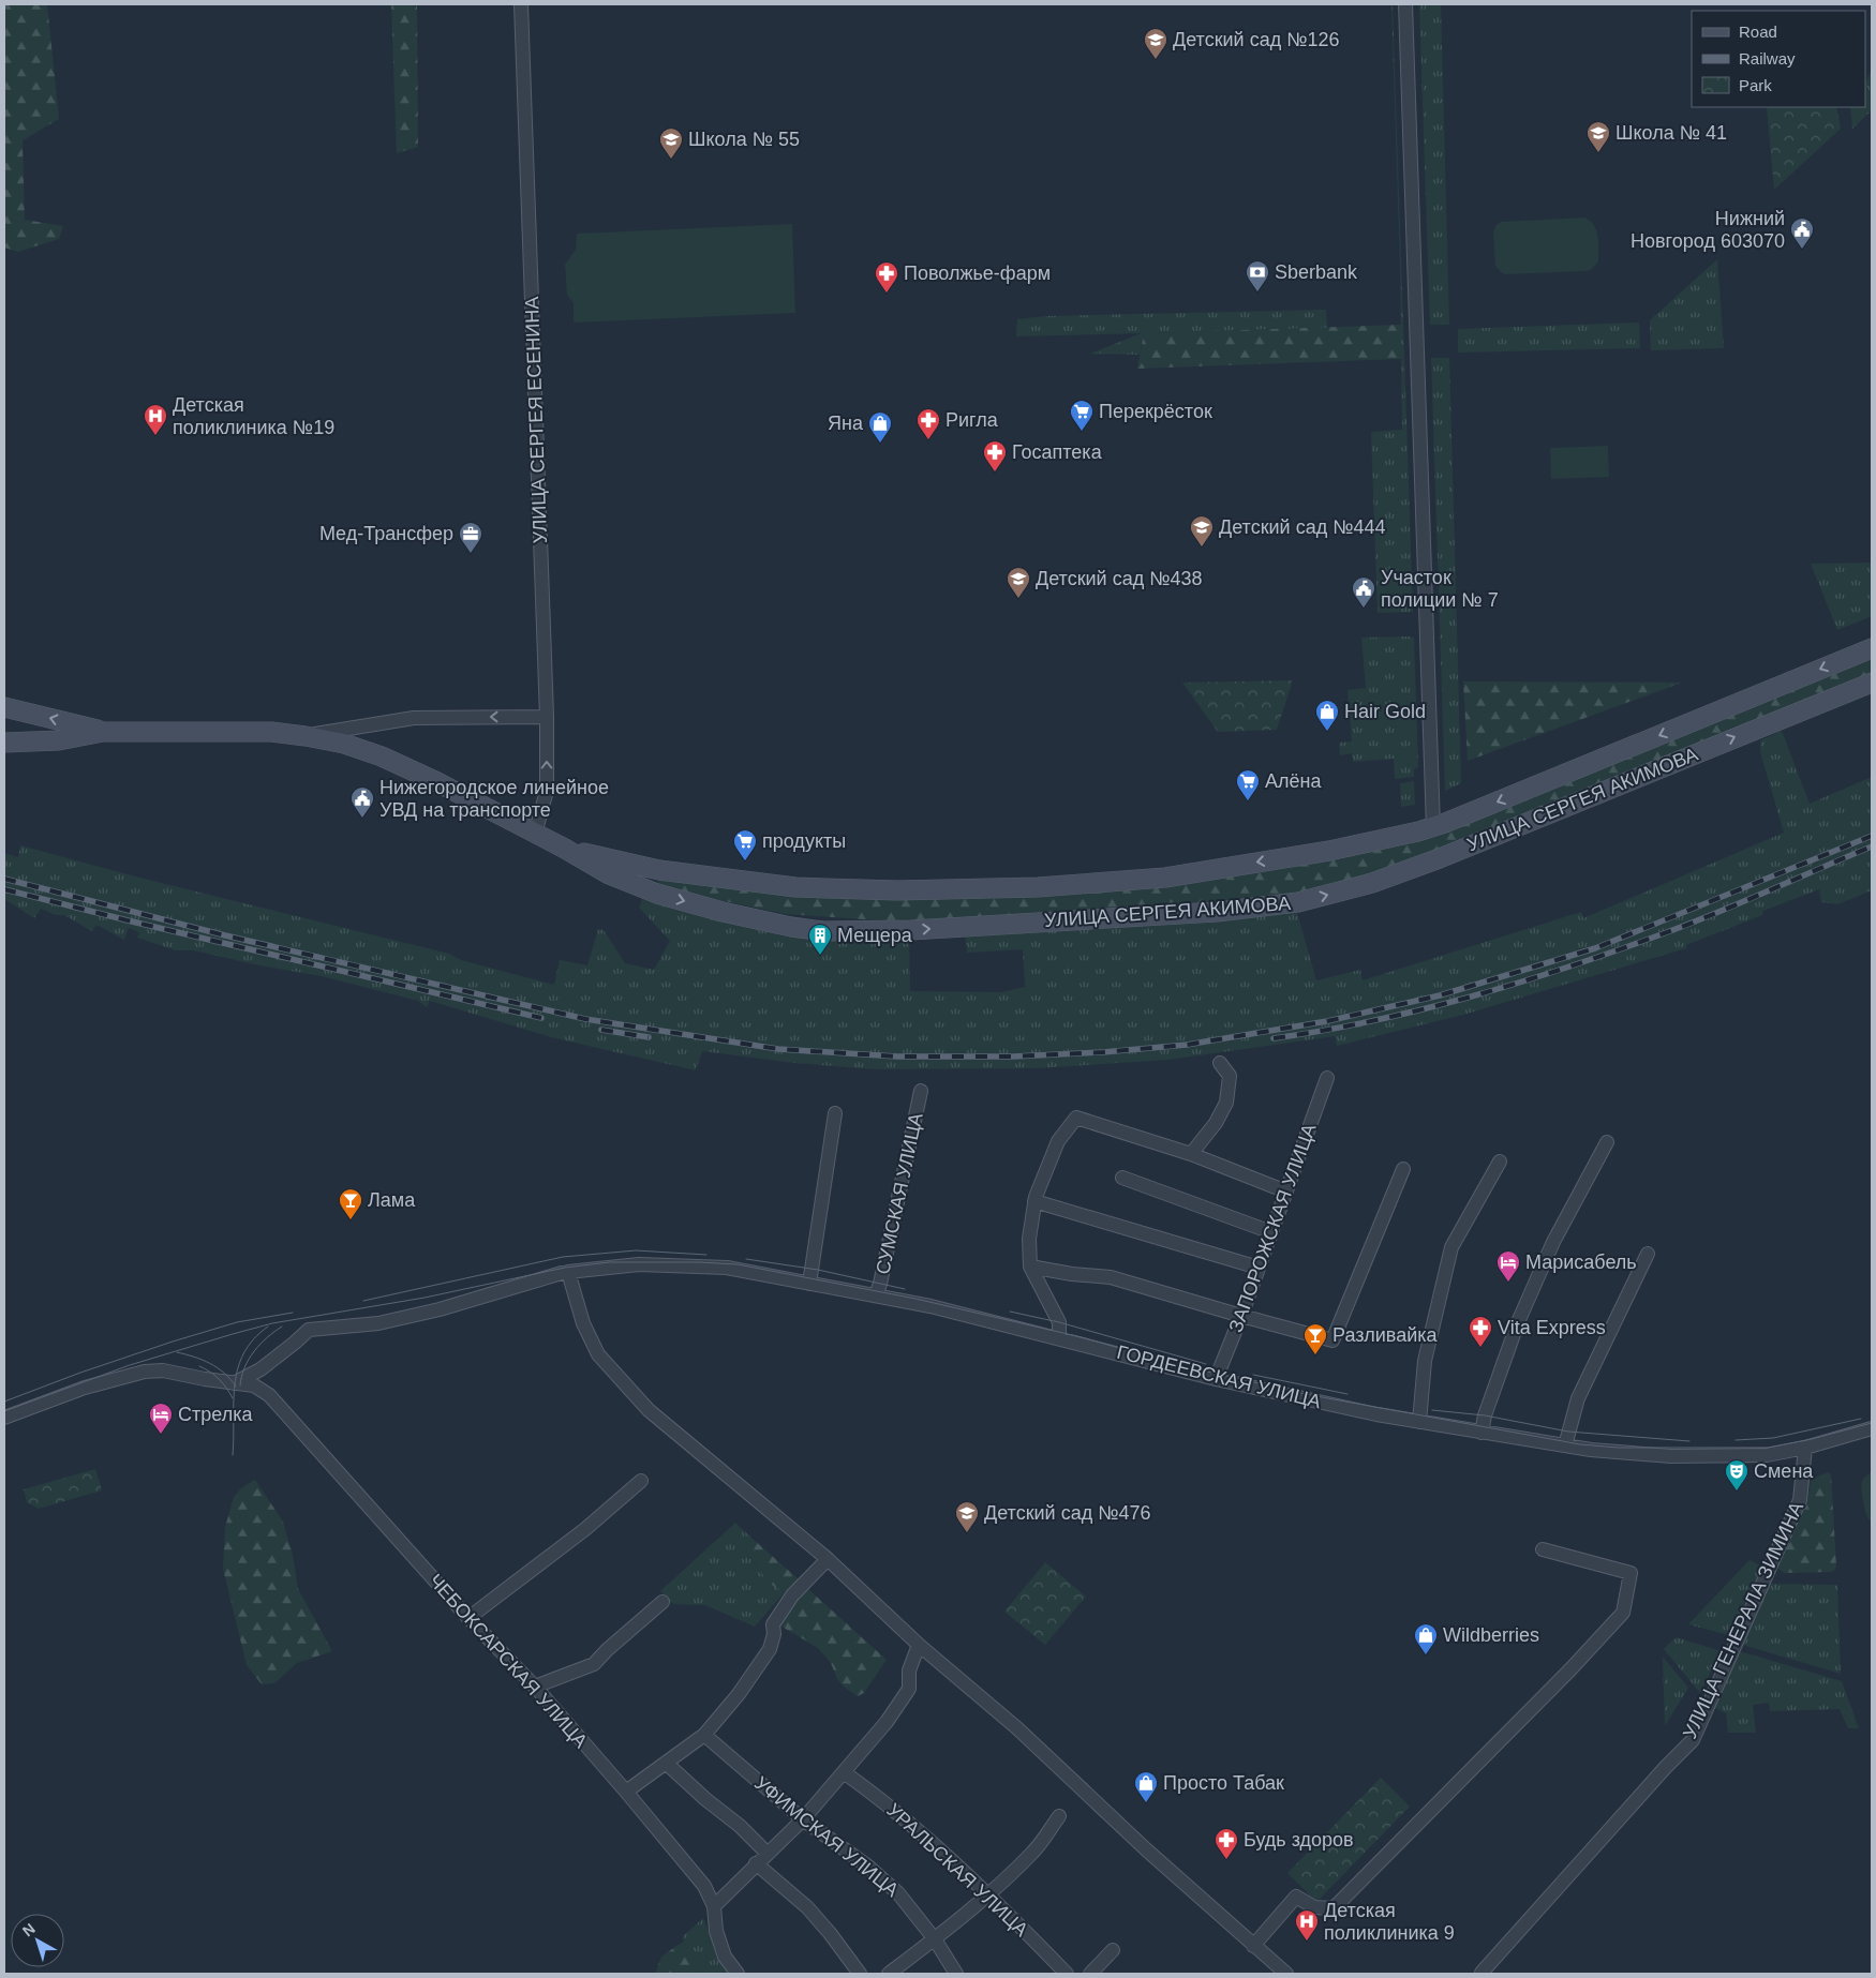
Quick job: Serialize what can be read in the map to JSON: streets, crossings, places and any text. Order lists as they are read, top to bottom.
{
  "streets": {
    "main road": ["УЛИЦА СЕРГЕЯ АКИМОВА"],
    "street": [
      "УЛИЦА СЕРГЕЯ ЕСЕНИНА",
      "СУМСКАЯ УЛИЦА",
      "ЗАПОРОЖСКАЯ УЛИЦА",
      "ГОРДЕЕВСКАЯ УЛИЦА",
      "УЛИЦА ГЕНЕРАЛА ЗИМИНА",
      "ЧЕБОКСАРСКАЯ УЛИЦА",
      "УФИМСКАЯ УЛИЦА",
      "УРАЛЬСКАЯ УЛИЦА"
    ]
  },
  "crossings": [
    ["УЛИЦА СЕРГЕЯ ЕСЕНИНА", "УЛИЦА СЕРГЕЯ АКИМОВА"],
    ["СУМСКАЯ УЛИЦА", "ГОРДЕЕВСКАЯ УЛИЦА"],
    ["ЗАПОРОЖСКАЯ УЛИЦА", "ГОРДЕЕВСКАЯ УЛИЦА"],
    ["ГОРДЕЕВСКАЯ УЛИЦА", "УЛИЦА ГЕНЕРАЛА ЗИМИНА"],
    ["ГОРДЕЕВСКАЯ УЛИЦА", "ЧЕБОКСАРСКАЯ УЛИЦА"]
  ],
  "places": {
    "school or university": [
      "Детский сад №126",
      "Школа № 41",
      "Школа № 55",
      "Детский сад №444",
      "Детский сад №438",
      "Детский сад №476"
    ],
    "public building": ["Нижний Новгород 603070", "Участок полиции № 7", "Нижегородское линейное УВД на транспорте"],
    "bank": ["Sberbank"],
    "pharmacy": [
      "Поволжье-фарм",
      "Ригла",
      "Госаптека",
      "Vita Express",
      "Будь здоров"
    ],
    "supermarket": ["Перекрёсток", "Алёна", "продукты"],
    "hospital": ["Детская поликлиника №19", "Детская поликлиника 9"],
    "shop": [
      "Яна",
      "Hair Gold",
      "Wildberries",
      "Просто Табак"
    ],
    "office": ["Мед-Трансфер"],
    "building": ["Мещера"],
    "bar": ["Лама", "Разливайка"],
    "hotel": ["Марисабель", "Стрелка"],
    "theatre": ["Смена"]
  },
  "legend": ["Road", "Railway", "Park"],
  "north": "top left"
}
